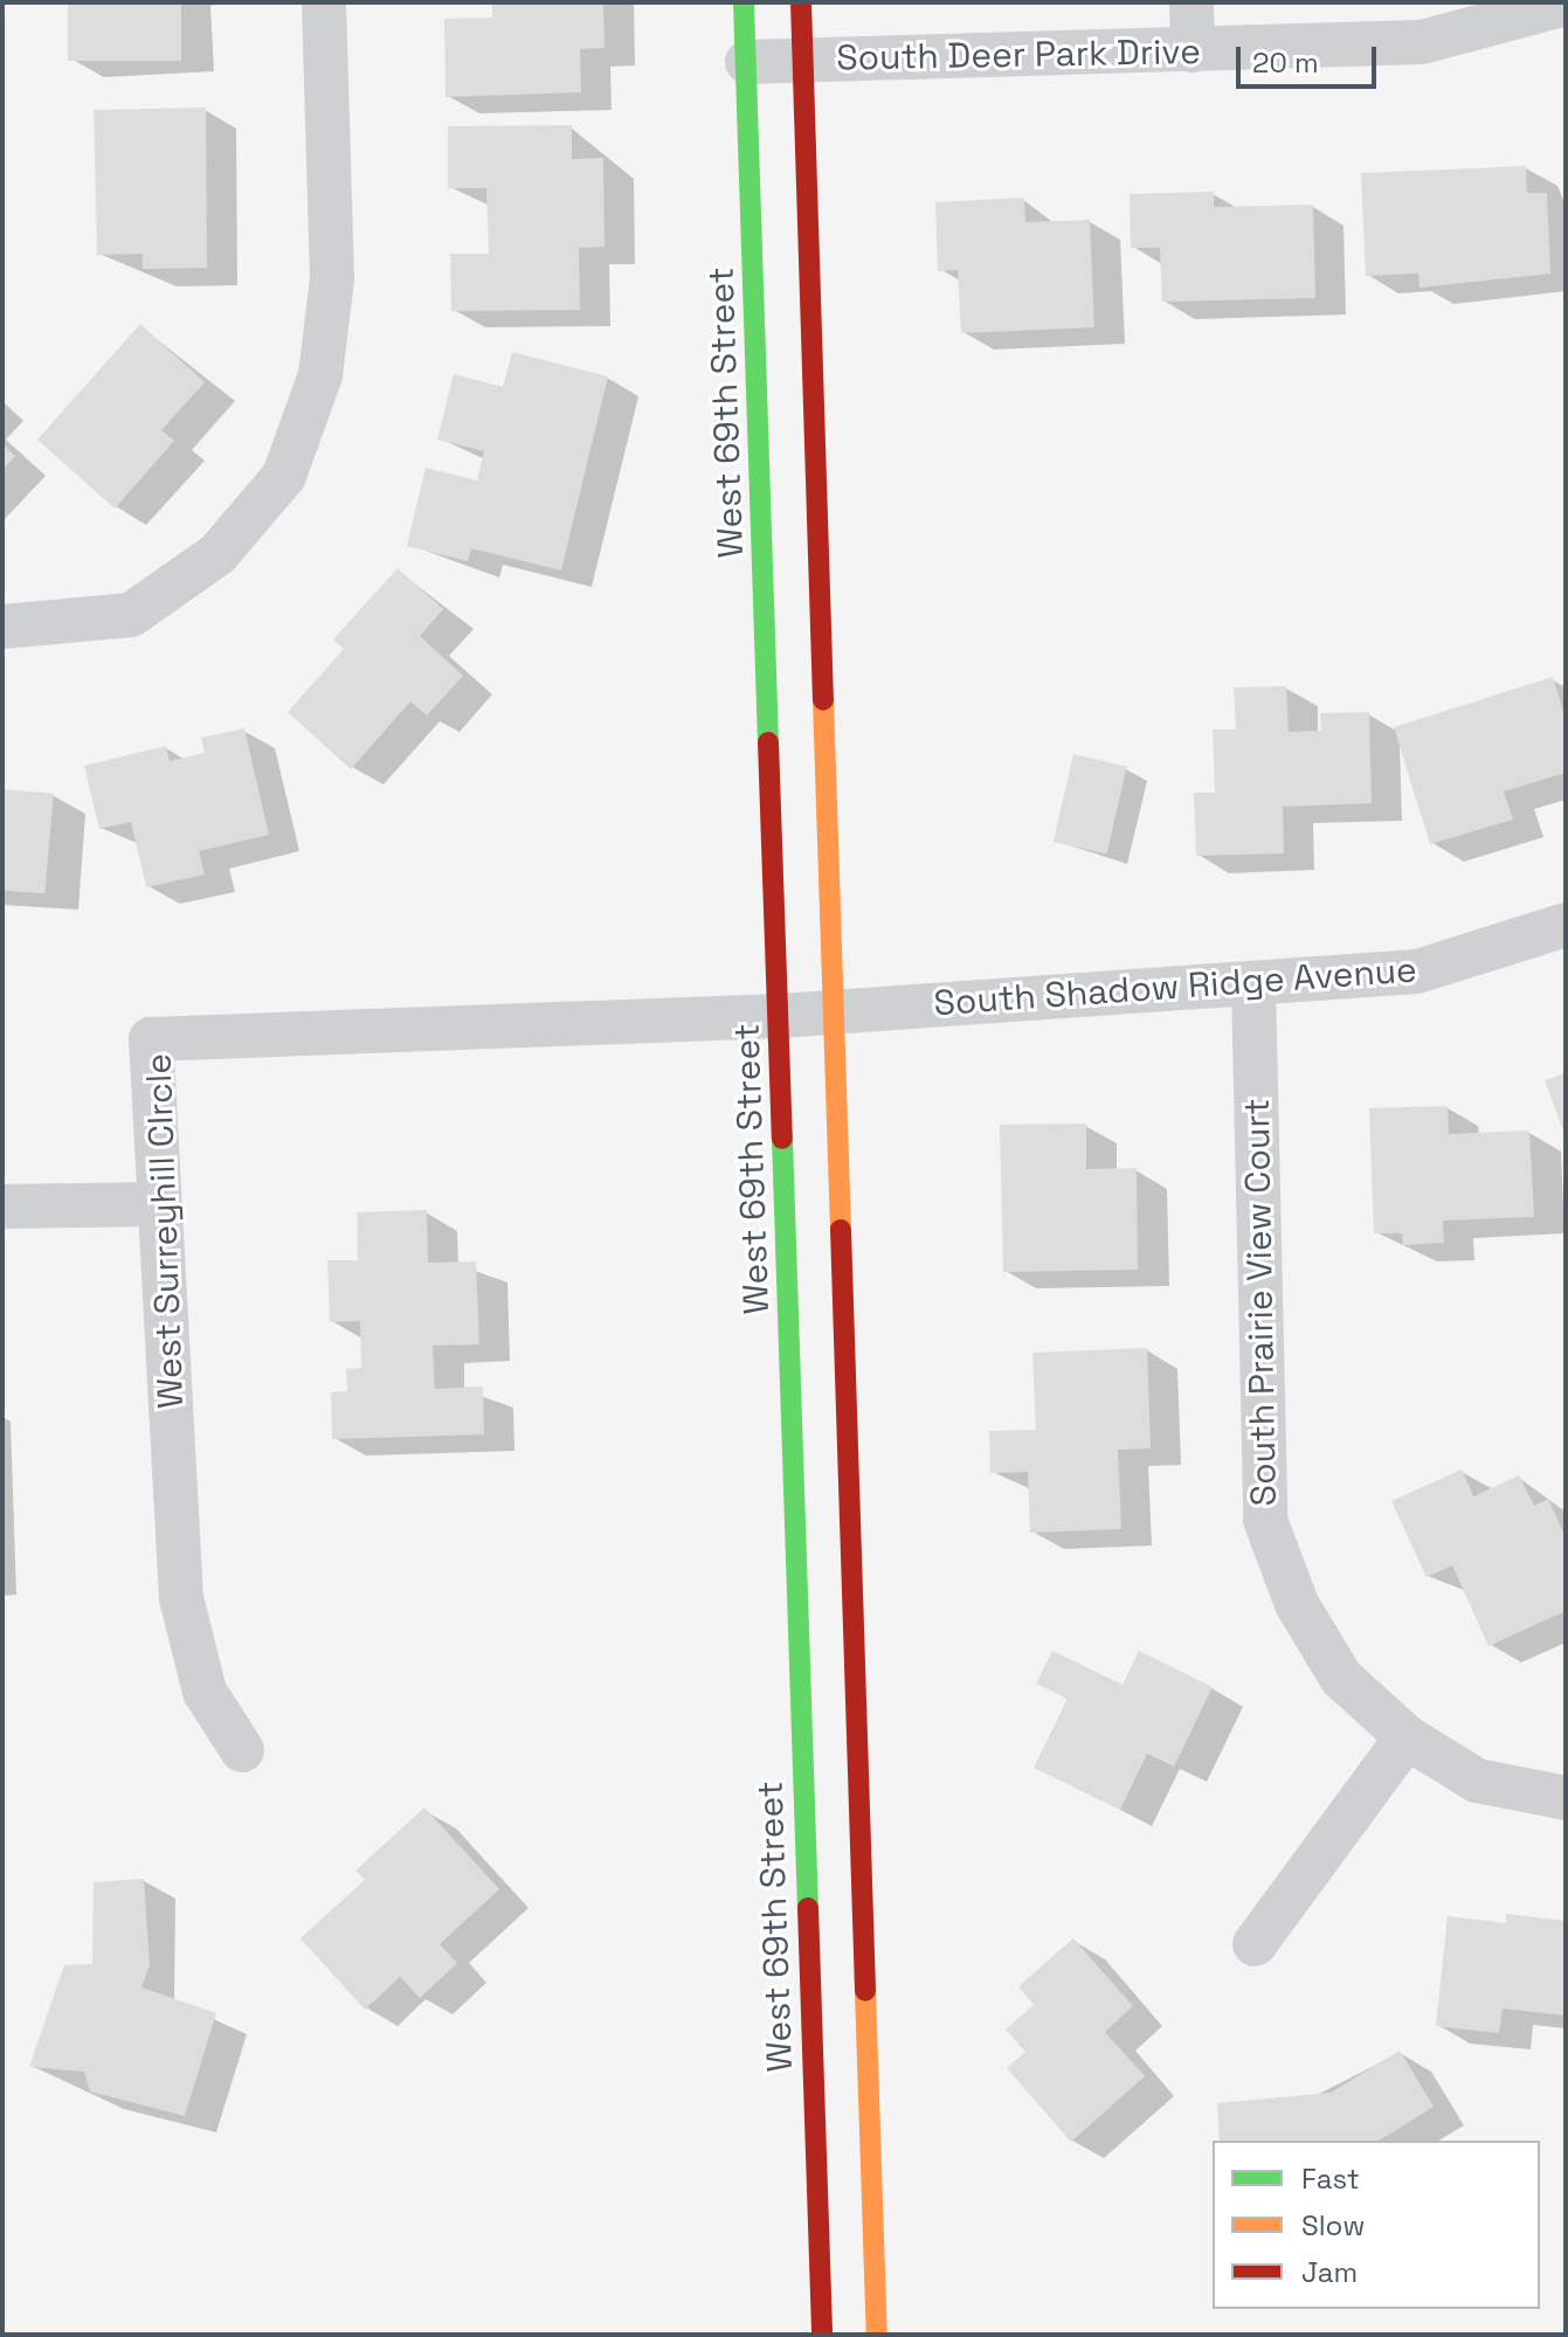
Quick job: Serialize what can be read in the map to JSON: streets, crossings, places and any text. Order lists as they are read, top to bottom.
{
  "streets": {
    "main road": ["West 69th Street"],
    "street": [
      "South Deer Park Drive",
      "South Shadow Ridge Avenue",
      "West Surreyhill CIrcle",
      "South Prairie View Court"
    ]
  },
  "crossings": [
    ["South Deer Park Drive", "West 69th Street"],
    ["West 69th Street", "South Shadow Ridge Avenue"],
    ["West 69th Street", "West Surreyhill CIrcle"],
    ["South Shadow Ridge Avenue", "West Surreyhill CIrcle"],
    ["South Shadow Ridge Avenue", "South Prairie View Court"]
  ],
  "legend": ["Fast", "Slow", "Jam"],
  "scale_bar": "20 m"
}
